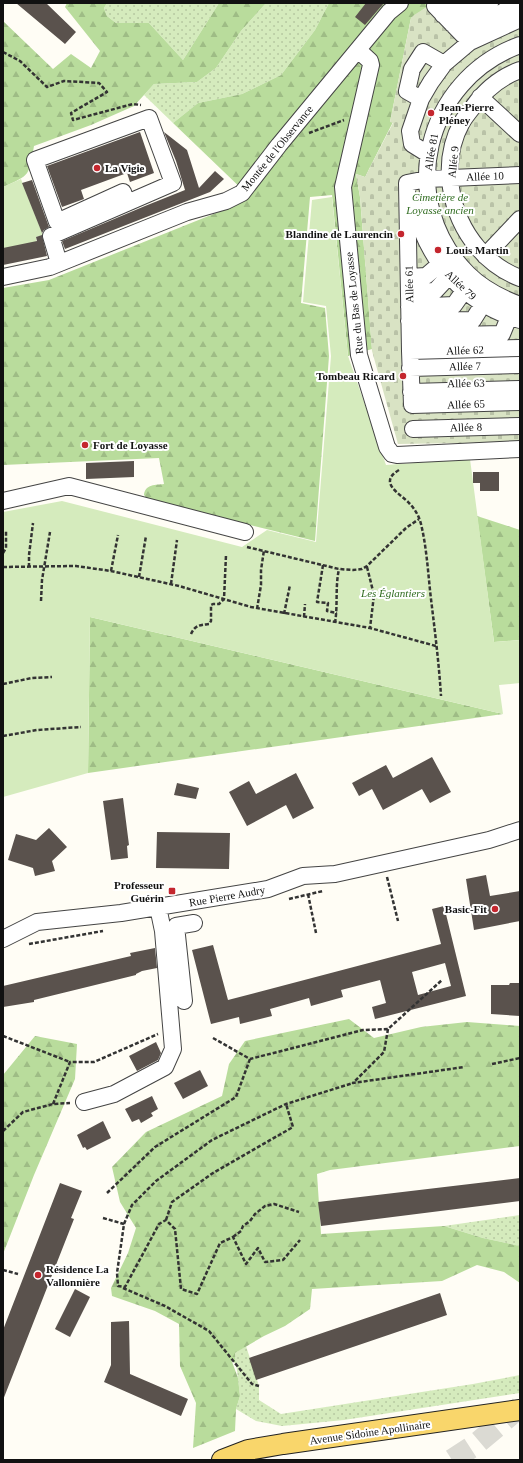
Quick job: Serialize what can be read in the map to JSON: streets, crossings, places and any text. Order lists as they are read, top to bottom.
{
  "streets": {
    "main road": ["Avenue Sidoine Apollinaire"],
    "street": [
      "Montée de l'Observance",
      "Allée 81",
      "Allée 9",
      "Allée 10",
      "Allée 61",
      "Allée 79",
      "Rue du Bas de Loyasse",
      "Allée 62",
      "Allée 7",
      "Allée 63",
      "Allée 65",
      "Allée 8",
      "Rue Pierre Audry"
    ]
  },
  "crossings": [
    ["Montée de l'Observance", "Rue du Bas de Loyasse"],
    ["Allée 81", "Allée 10"],
    ["Allée 81", "Allée 79"],
    ["Allée 9", "Allée 10"],
    ["Allée 61", "Allée 79"],
    ["Allée 61", "Allée 62"],
    ["Allée 61", "Allée 7"],
    ["Allée 61", "Allée 63"],
    ["Allée 61", "Allée 65"],
    ["Allée 63", "Allée 65"]
  ],
  "parks": ["Cimetière de Loyasse ancien", "Les Églantiers"],
  "places": {
    "other": [
      "Jean-Pierre Pléney",
      "La Vigie",
      "Blandine de Laurencin",
      "Louis Martin",
      "Tombeau Ricard",
      "Fort de Loyasse",
      "Basic-Fit",
      "Résidence La Vallonnière"
    ],
    "transit": ["Professeur Guérin"]
  }
}
